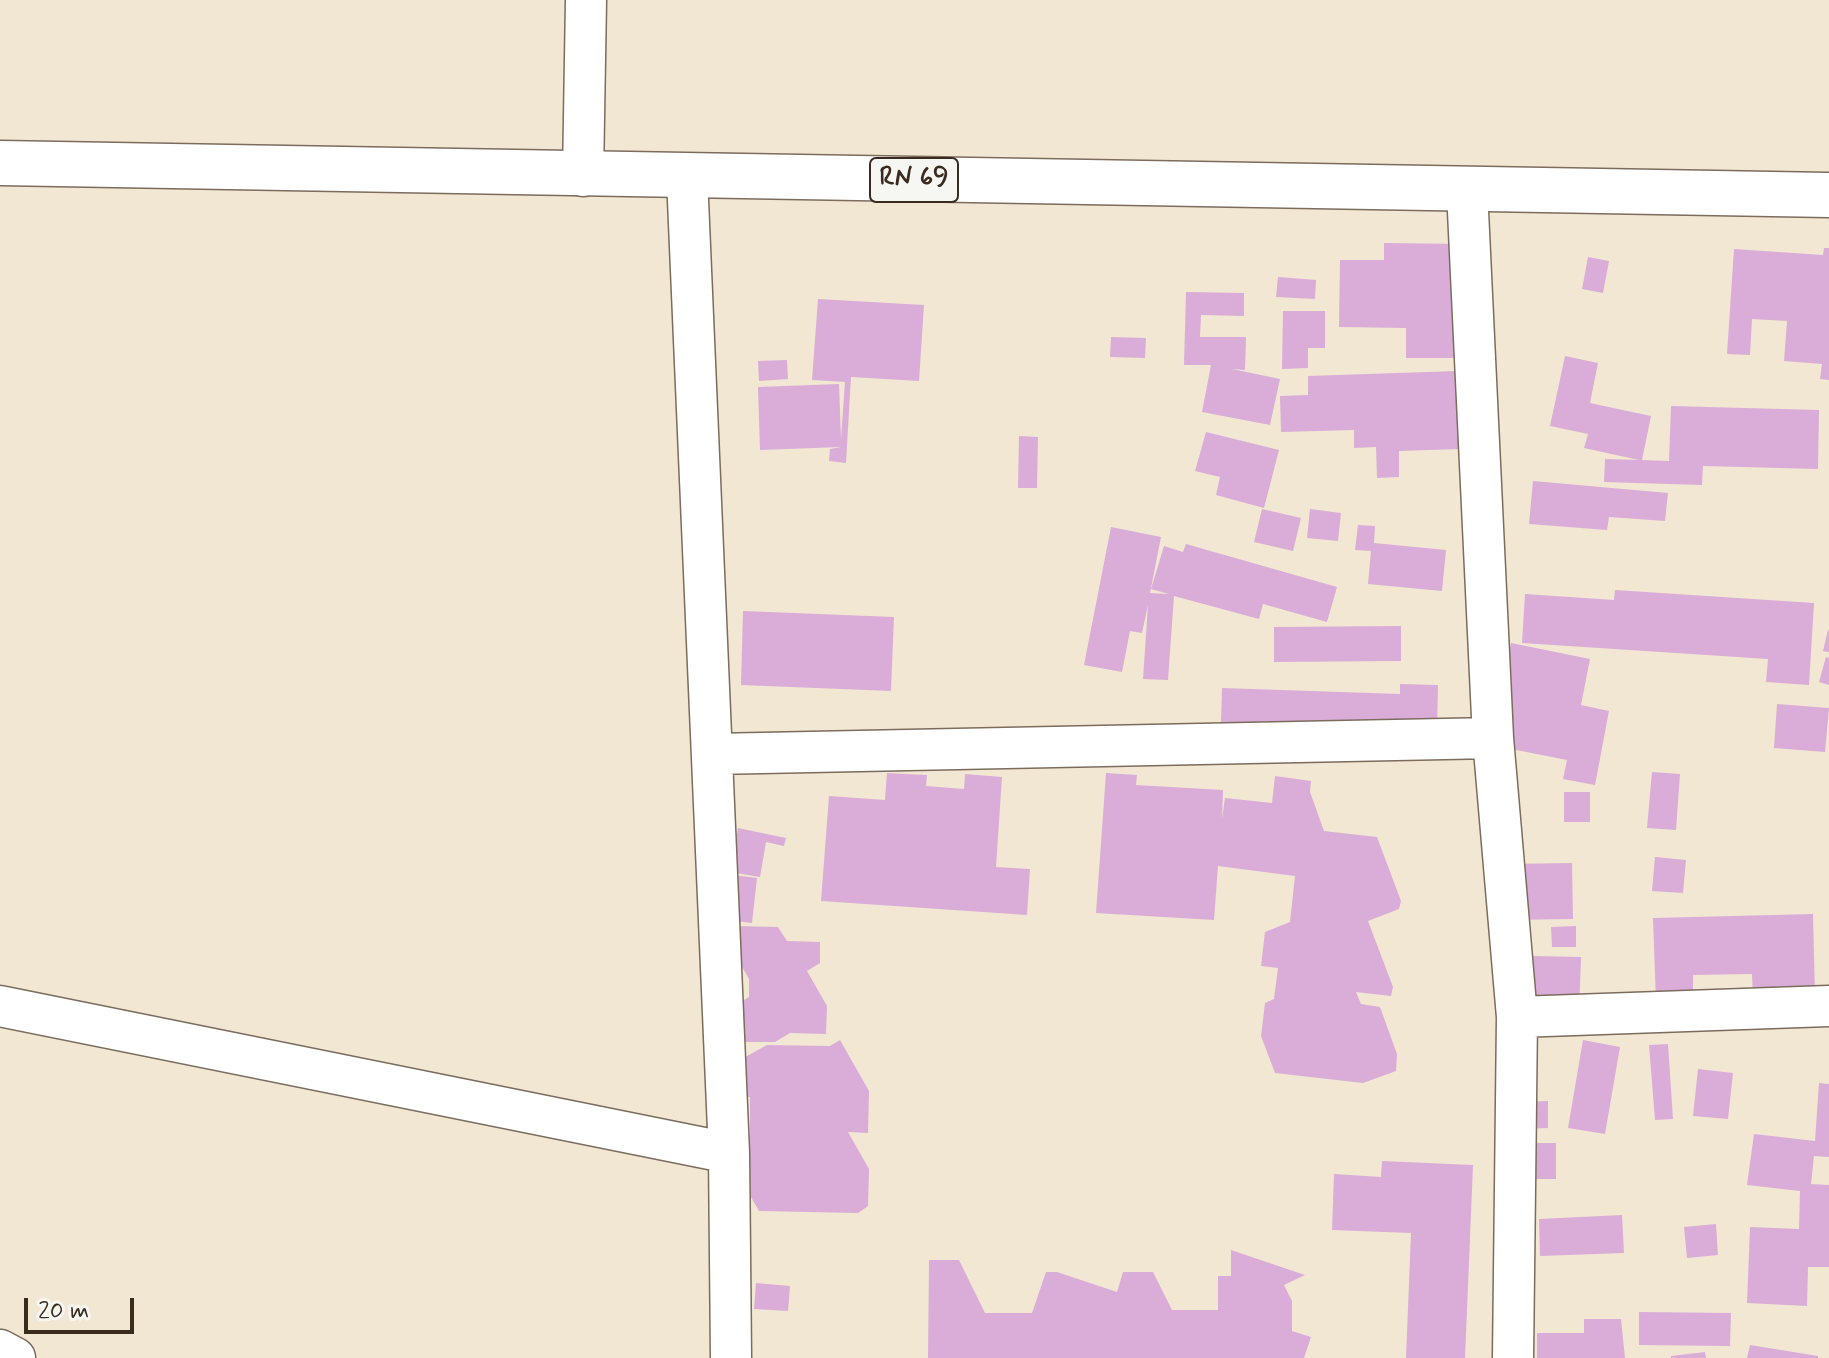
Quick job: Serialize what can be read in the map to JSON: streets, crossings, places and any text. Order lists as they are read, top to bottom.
{
  "streets": {
    "main road": ["RN 69"]
  },
  "scale_bar": "20 m"
}
